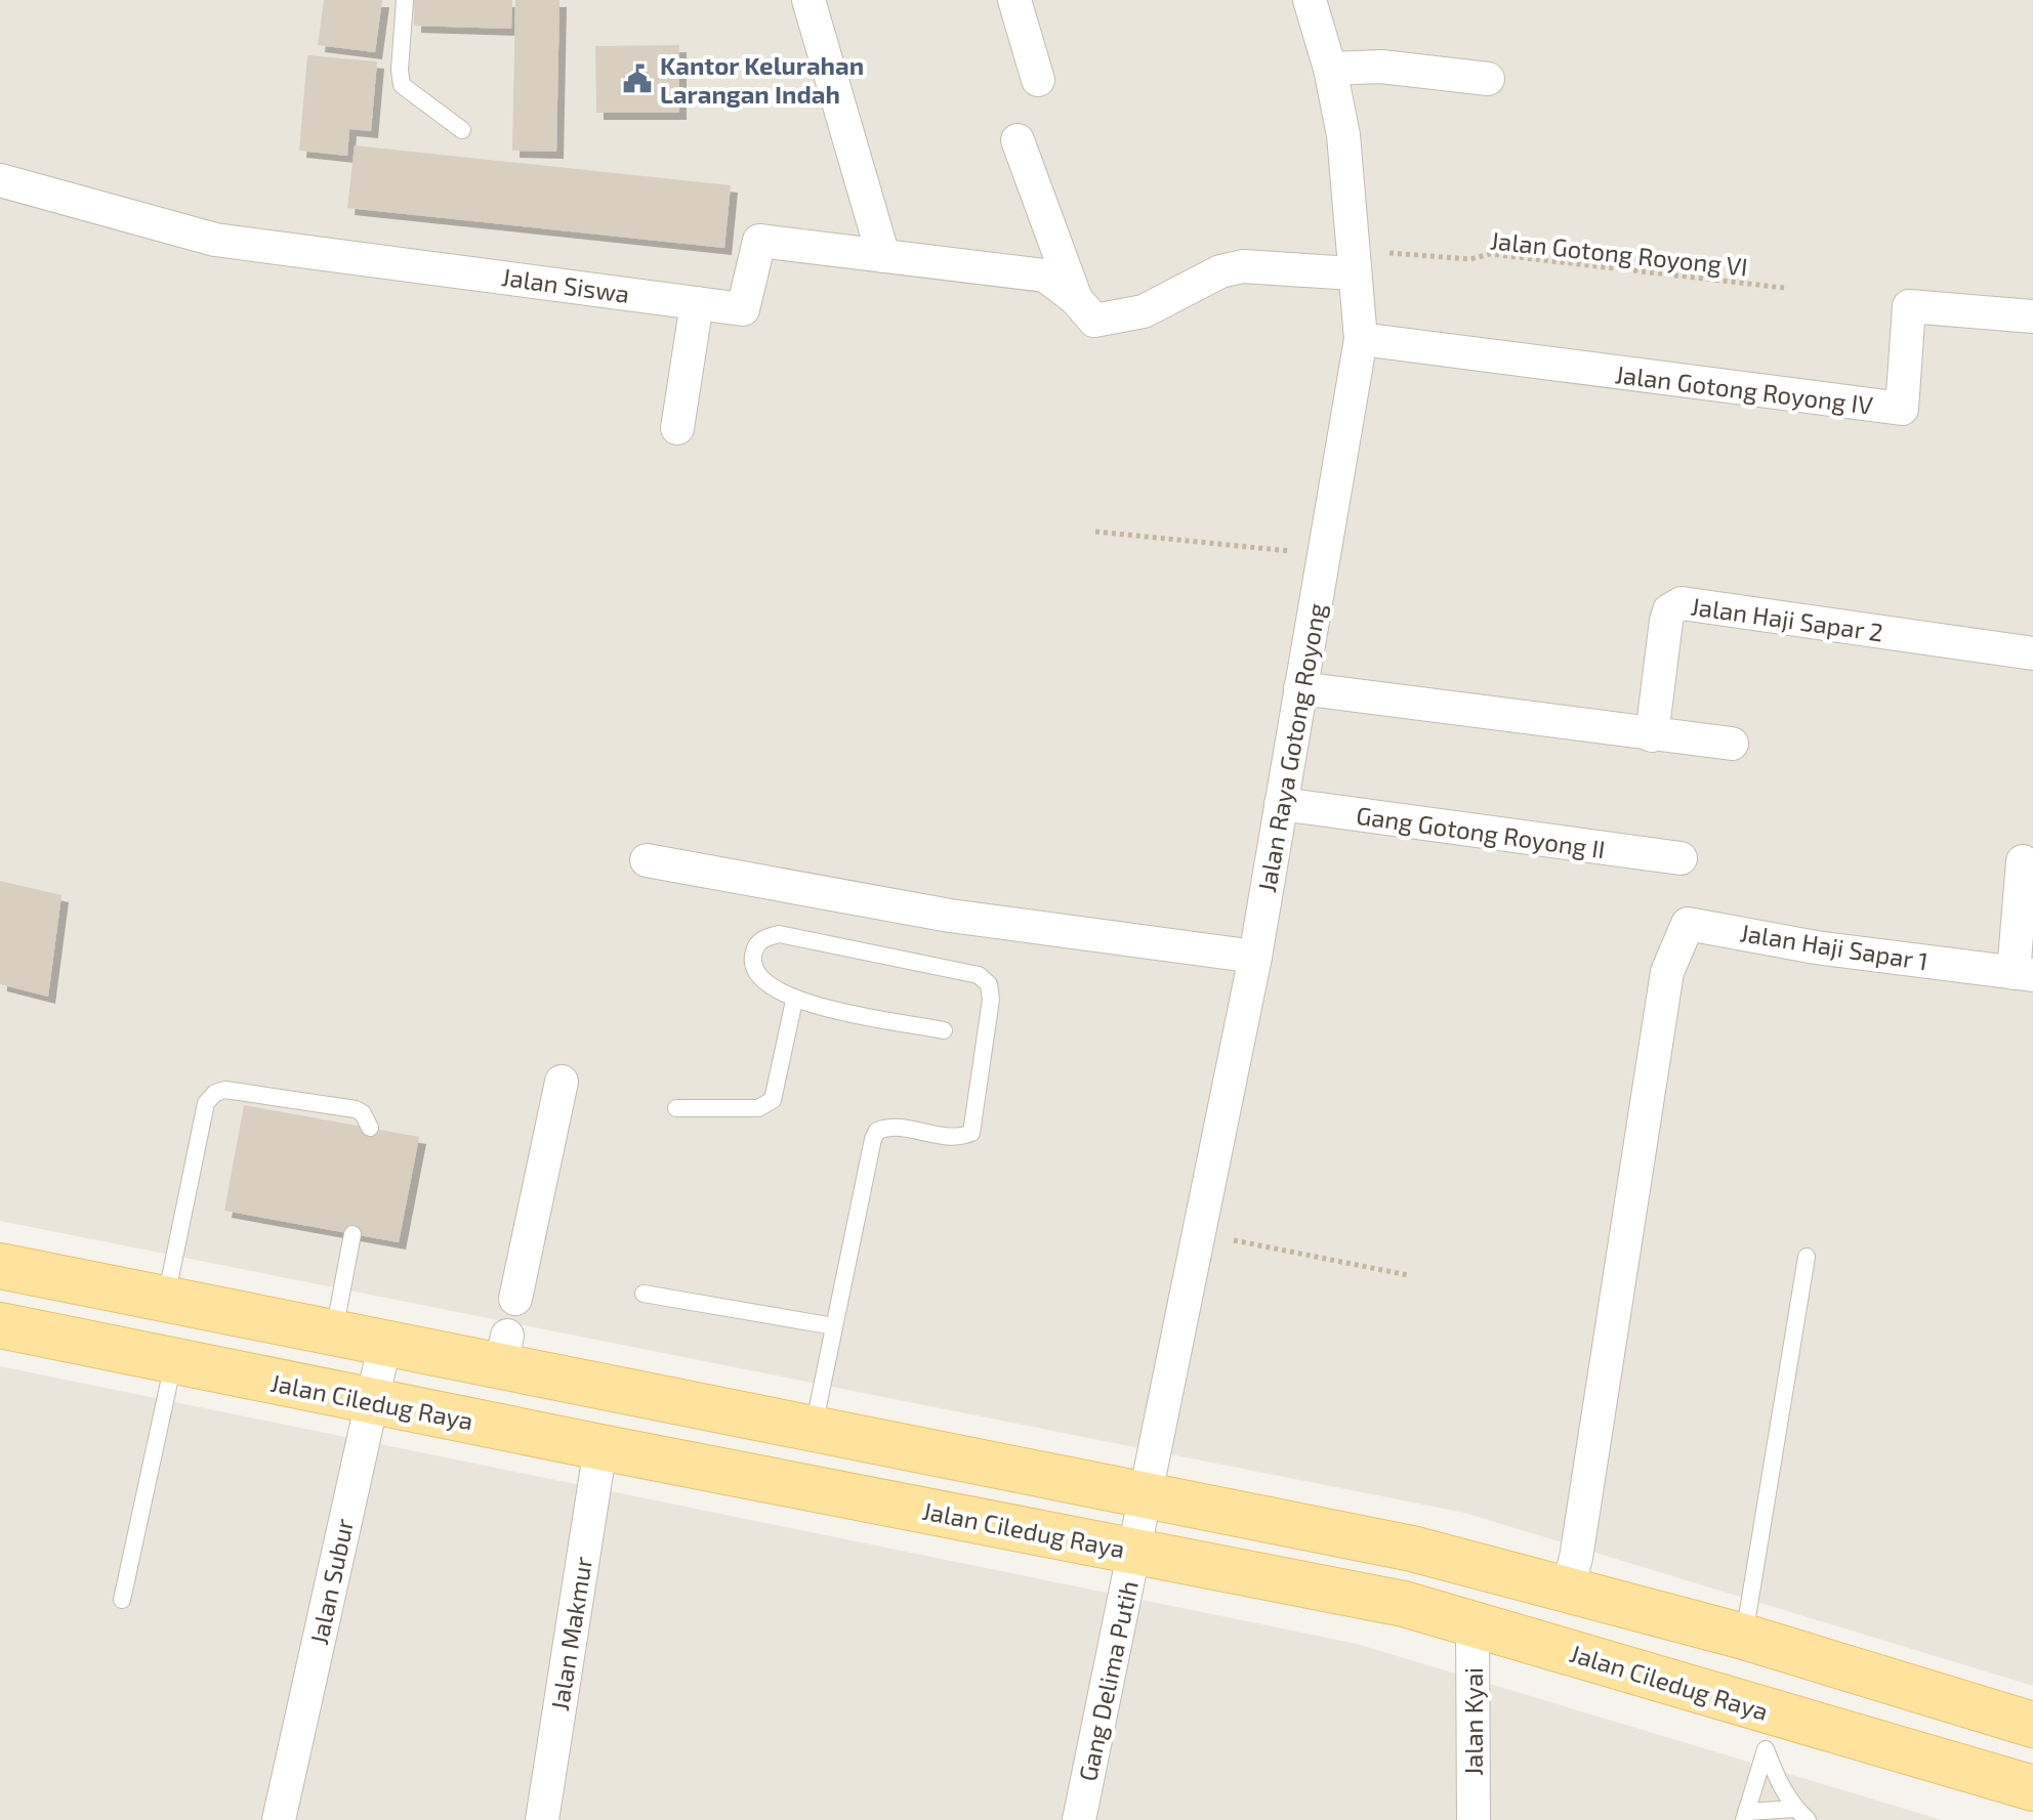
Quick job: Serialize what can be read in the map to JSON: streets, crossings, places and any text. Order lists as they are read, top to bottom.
{
  "streets": {
    "main road": ["Jalan Ciledug Raya"],
    "street": [
      "Jalan Siswa",
      "Jalan Gotong Royong IV",
      "Jalan Haji Sapar 2",
      "Jalan Raya Gotong Royong",
      "Gang Gotong Royong II",
      "Jalan Haji Sapar 1",
      "Jalan Subur",
      "Jalan Makmur",
      "Gang Delima Putih",
      "Jalan Kyai"
    ],
    "path": ["Jalan Gotong Royong VI"]
  },
  "crossings": [
    ["Jalan Gotong Royong VI", "Jalan Siswa"],
    ["Jalan Gotong Royong VI", "Jalan Raya Gotong Royong"],
    ["Jalan Siswa", "Jalan Raya Gotong Royong"],
    ["Jalan Gotong Royong IV", "Jalan Raya Gotong Royong"],
    ["Jalan Raya Gotong Royong", "Gang Gotong Royong II"],
    ["Jalan Raya Gotong Royong", "Gang Delima Putih"],
    ["Jalan Ciledug Raya", "Jalan Subur"],
    ["Jalan Ciledug Raya", "Jalan Makmur"],
    ["Jalan Ciledug Raya", "Gang Delima Putih"],
    ["Jalan Ciledug Raya", "Jalan Kyai"]
  ],
  "places": {
    "public building": ["Kantor Kelurahan Larangan Indah"]
  }
}
